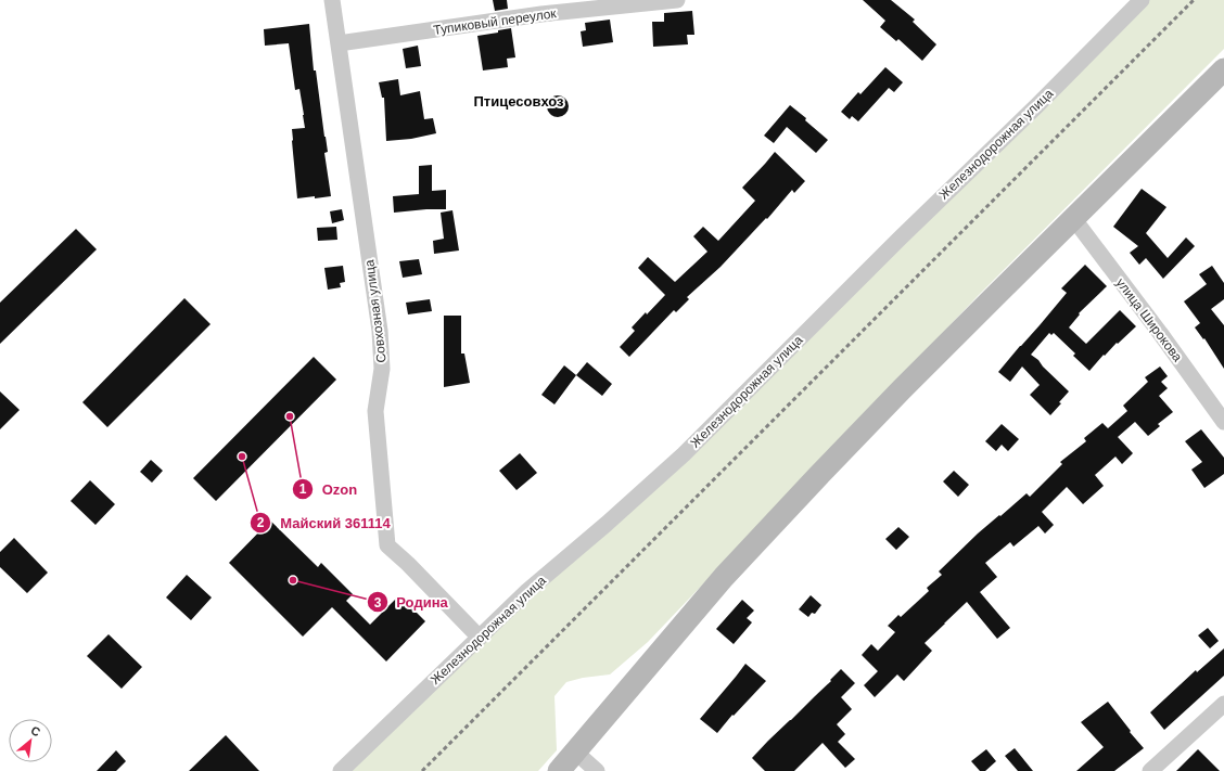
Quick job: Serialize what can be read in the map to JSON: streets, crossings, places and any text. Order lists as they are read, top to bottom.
{
  "streets": {
    "street": [
      "Тупиковый переулок",
      "Железнодорожная улица",
      "Совхозная улица",
      "улица Широкова"
    ]
  },
  "crossings": [
    ["Тупиковый переулок", "Совхозная улица"],
    ["Железнодорожная улица", "Совхозная улица"]
  ],
  "districts": ["Птицесовхоз"],
  "places": ["Ozon", "Майский 361114", "Родина"],
  "north": "top right"
}
